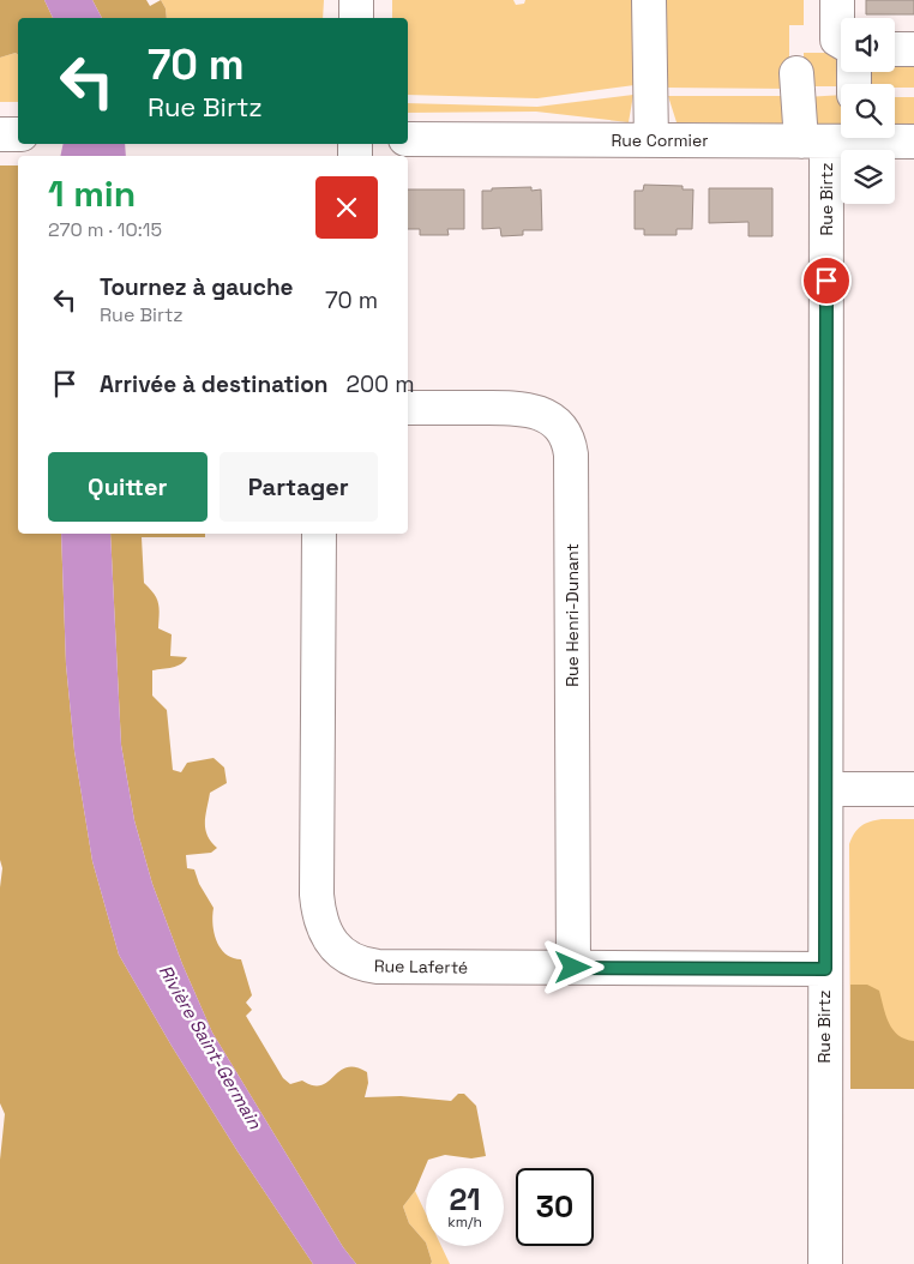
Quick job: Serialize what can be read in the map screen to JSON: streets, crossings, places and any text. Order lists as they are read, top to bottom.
{
  "streets": {
    "street": [
      "Rue Cormier",
      "Rue Birtz",
      "Rue Henri-Dunant",
      "Rue Laferté"
    ]
  },
  "crossings": [
    ["Rue Cormier", "Rue Birtz"],
    ["Rue Birtz", "Rue Laferté"],
    ["Rue Henri-Dunant", "Rue Laferté"]
  ],
  "water": ["Rivière Saint-Germain"],
  "page": {
    "turn": ["70 m", "Rue Birtz"],
    "heading": ["1 min", "270 m · 10:15"],
    "list": [
      {
        "name": "Tournez à gauche",
        "note": "Rue Birtz",
        "value": "70 m"
      },
      {
        "name": "Arrivée à destination",
        "value": "200 m"
      }
    ],
    "buttons": ["Quitter", "Partager"],
    "speed": "21 km/h",
    "limit": "30"
  }
}
